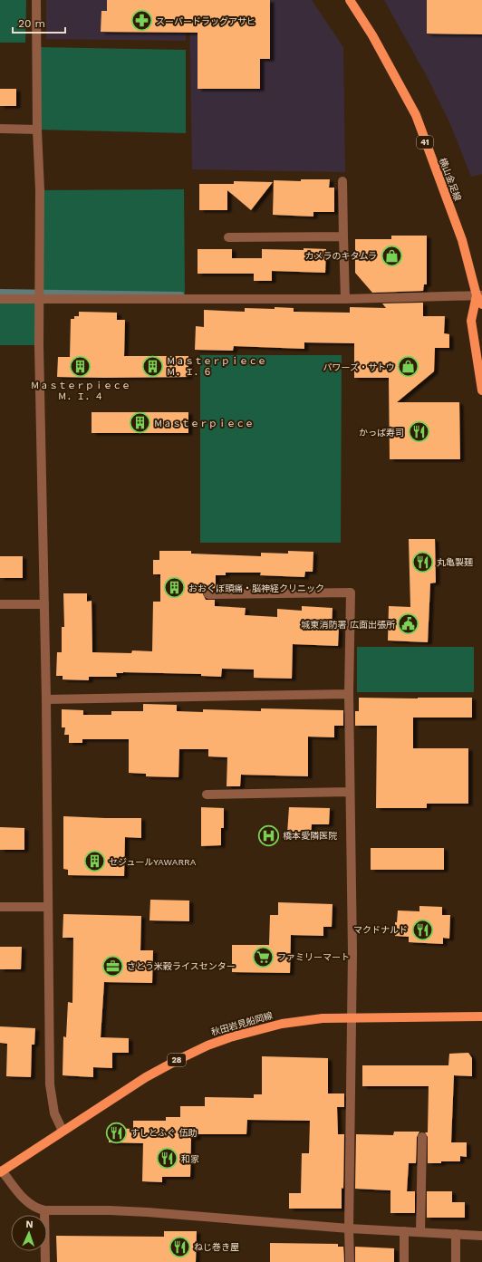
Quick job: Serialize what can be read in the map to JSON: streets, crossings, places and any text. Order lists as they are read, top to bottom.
{
  "streets": {
    "main road": [
      "41",
      "横山金足線",
      "秋田岩見船岡線",
      "28"
    ]
  },
  "places": {
    "pharmacy": ["スーパードラッグアサヒ"],
    "shop": ["カメラのキタムラ", "パワーズ・サトウ"],
    "building": [
      "Ｍａｓｔｅｒｐｉｅｃｅ Ｍ．Ｉ．６",
      "Ｍａｓｔｅｒｐｉｅｃｅ Ｍ．Ｉ．４",
      "Ｍａｓｔｅｒｐｉｅｃｅ",
      "おおくぼ頭痛・脳神経クリニック",
      "セジュールYAWARRA"
    ],
    "restaurant": [
      "かっぱ寿司",
      "丸亀製麺",
      "マクドナルド",
      "すしとふぐ 伍助",
      "和家",
      "ねじ巻き屋"
    ],
    "public building": ["城東消防署 広面出張所"],
    "hospital": ["橋本愛隣医院"],
    "supermarket": ["ファミリーマート"],
    "office": ["さとう米穀ライスセンター"]
  },
  "scale_bar": "20 m",
  "north": "top"
}
